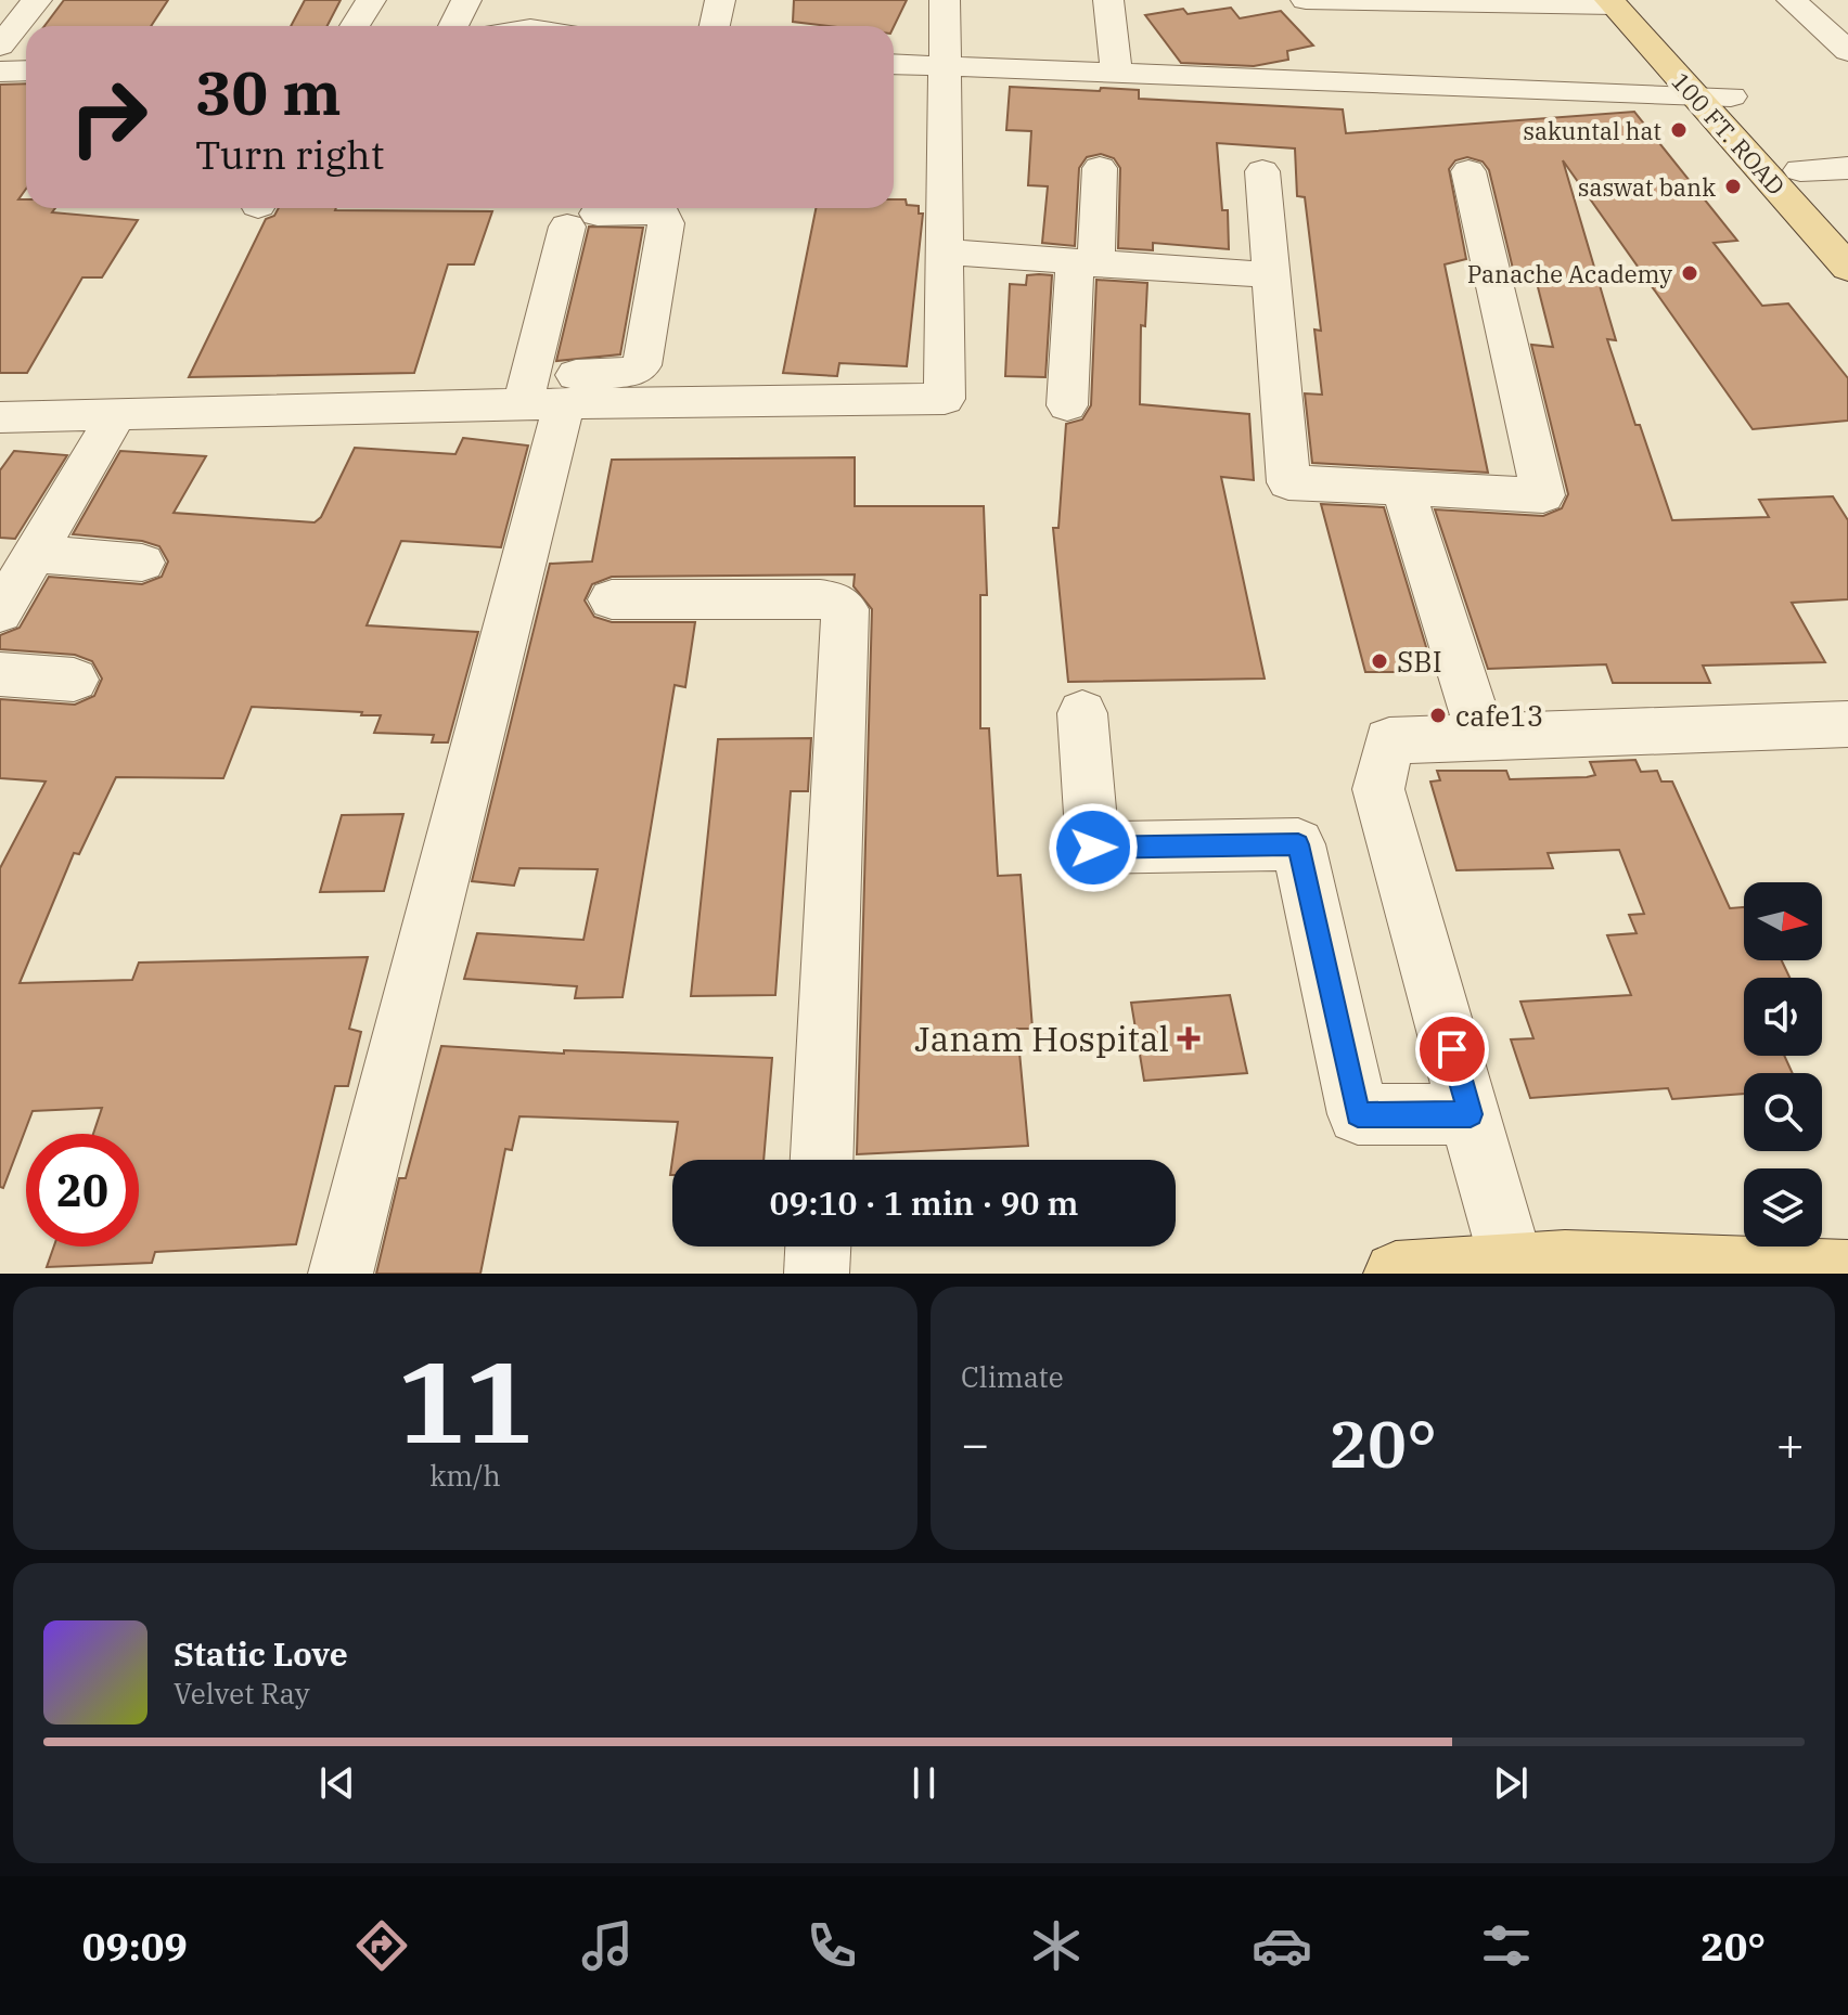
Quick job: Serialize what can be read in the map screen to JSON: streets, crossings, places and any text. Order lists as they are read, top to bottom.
{
  "streets": {
    "main road": ["100 FT. ROAD"]
  },
  "places": {
    "other": [
      "sakuntal hat",
      "saswat bank",
      "Panache Academy",
      "SBI",
      "cafe13"
    ],
    "health": ["Janam Hospital"]
  },
  "north": "right",
  "page": {
    "turn": ["30 m", "Turn right"],
    "limit": "20",
    "trip": "09:10 · 1 min · 90 m",
    "tile": [
      ["11", "km/h"],
      "Climate"
    ],
    "heat": ["−", "20°", "+"],
    "song": ["Static Love", "Velvet Ray"],
    "tabs": ["09:09", "20°"]
  }
}
